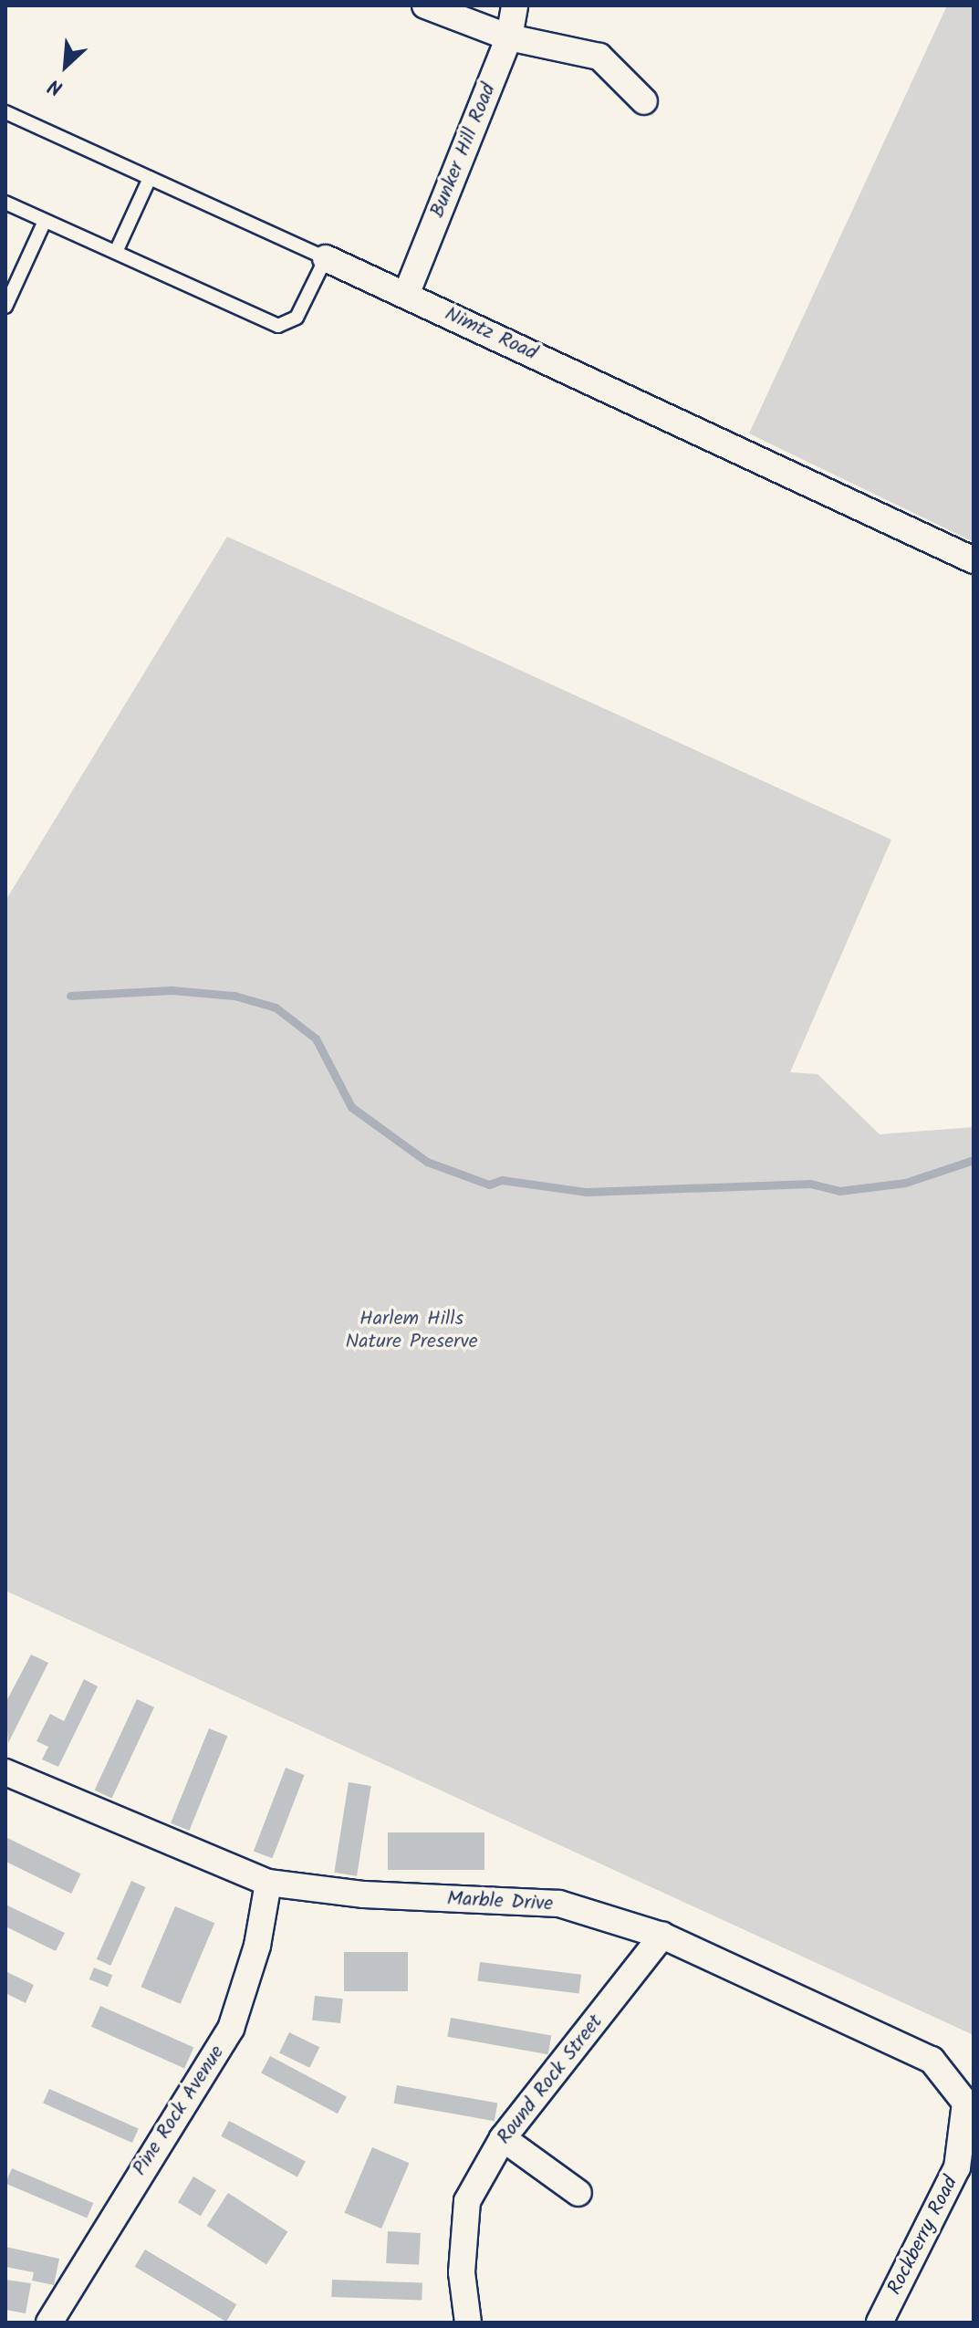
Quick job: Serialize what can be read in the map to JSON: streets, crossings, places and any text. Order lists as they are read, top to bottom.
{
  "streets": {
    "street": [
      "Bunker Hill Road",
      "Nimtz Road",
      "Marble Drive",
      "Round Rock Street",
      "Pine Rock Avenue",
      "Rockberry Road"
    ]
  },
  "crossings": [
    ["Bunker Hill Road", "Nimtz Road"],
    ["Marble Drive", "Round Rock Street"],
    ["Marble Drive", "Pine Rock Avenue"],
    ["Marble Drive", "Rockberry Road"]
  ],
  "parks": ["Harlem Hills Nature Preserve"],
  "north": "bottom left"
}
